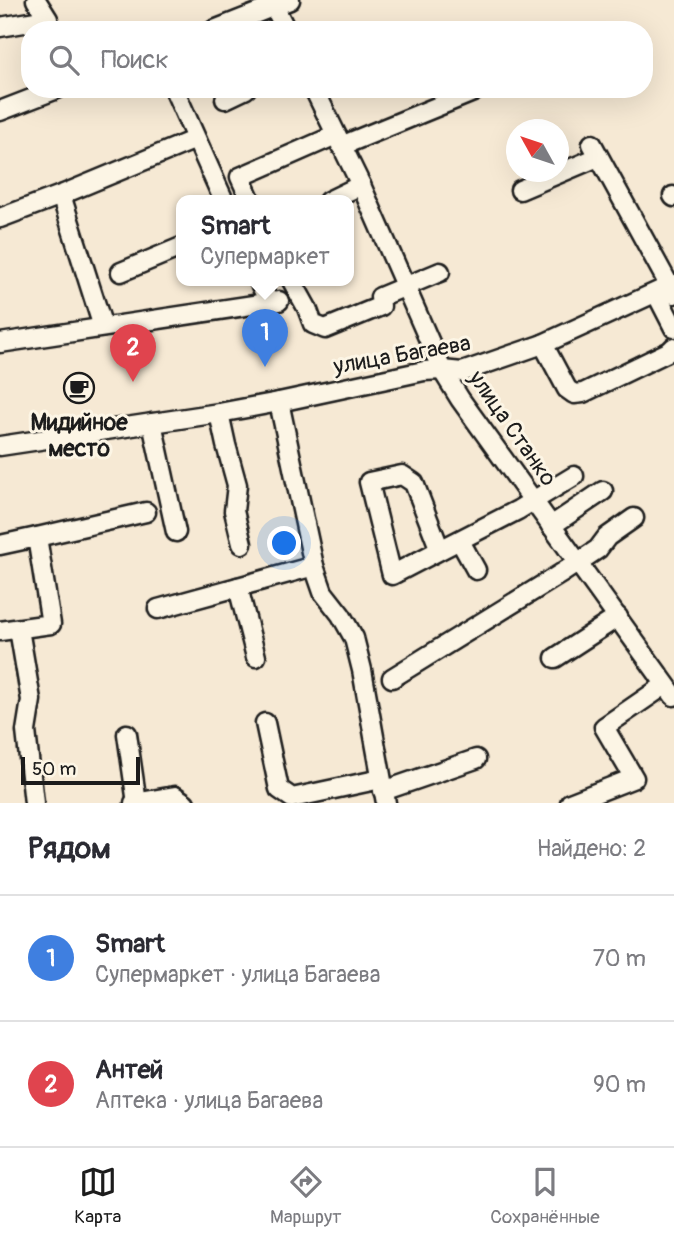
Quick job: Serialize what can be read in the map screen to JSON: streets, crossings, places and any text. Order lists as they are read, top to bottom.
{
  "streets": {
    "street": ["улица Багаева", "улица Станко"]
  },
  "crossings": [
    ["улица Багаева", "улица Станко"]
  ],
  "places": {
    "cafe": ["Мидийное место"]
  },
  "scale_bar": "50 m",
  "north": "top left",
  "page": {
    "search": "Поиск",
    "popup": ["Smart", "Супермаркет"],
    "pins": ["1", "2"],
    "scale": "50 m",
    "heading": ["Рядом", "Найдено: 2"],
    "list": [
      {
        "mark": "1",
        "name": "Smart",
        "note": "Супермаркет · улица Багаева",
        "value": "70 m"
      },
      {
        "mark": "2",
        "name": "Антей",
        "note": "Аптека · улица Багаева",
        "value": "90 m"
      }
    ],
    "nav": ["Карта", "Маршрут", "Сохранённые"]
  }
}
